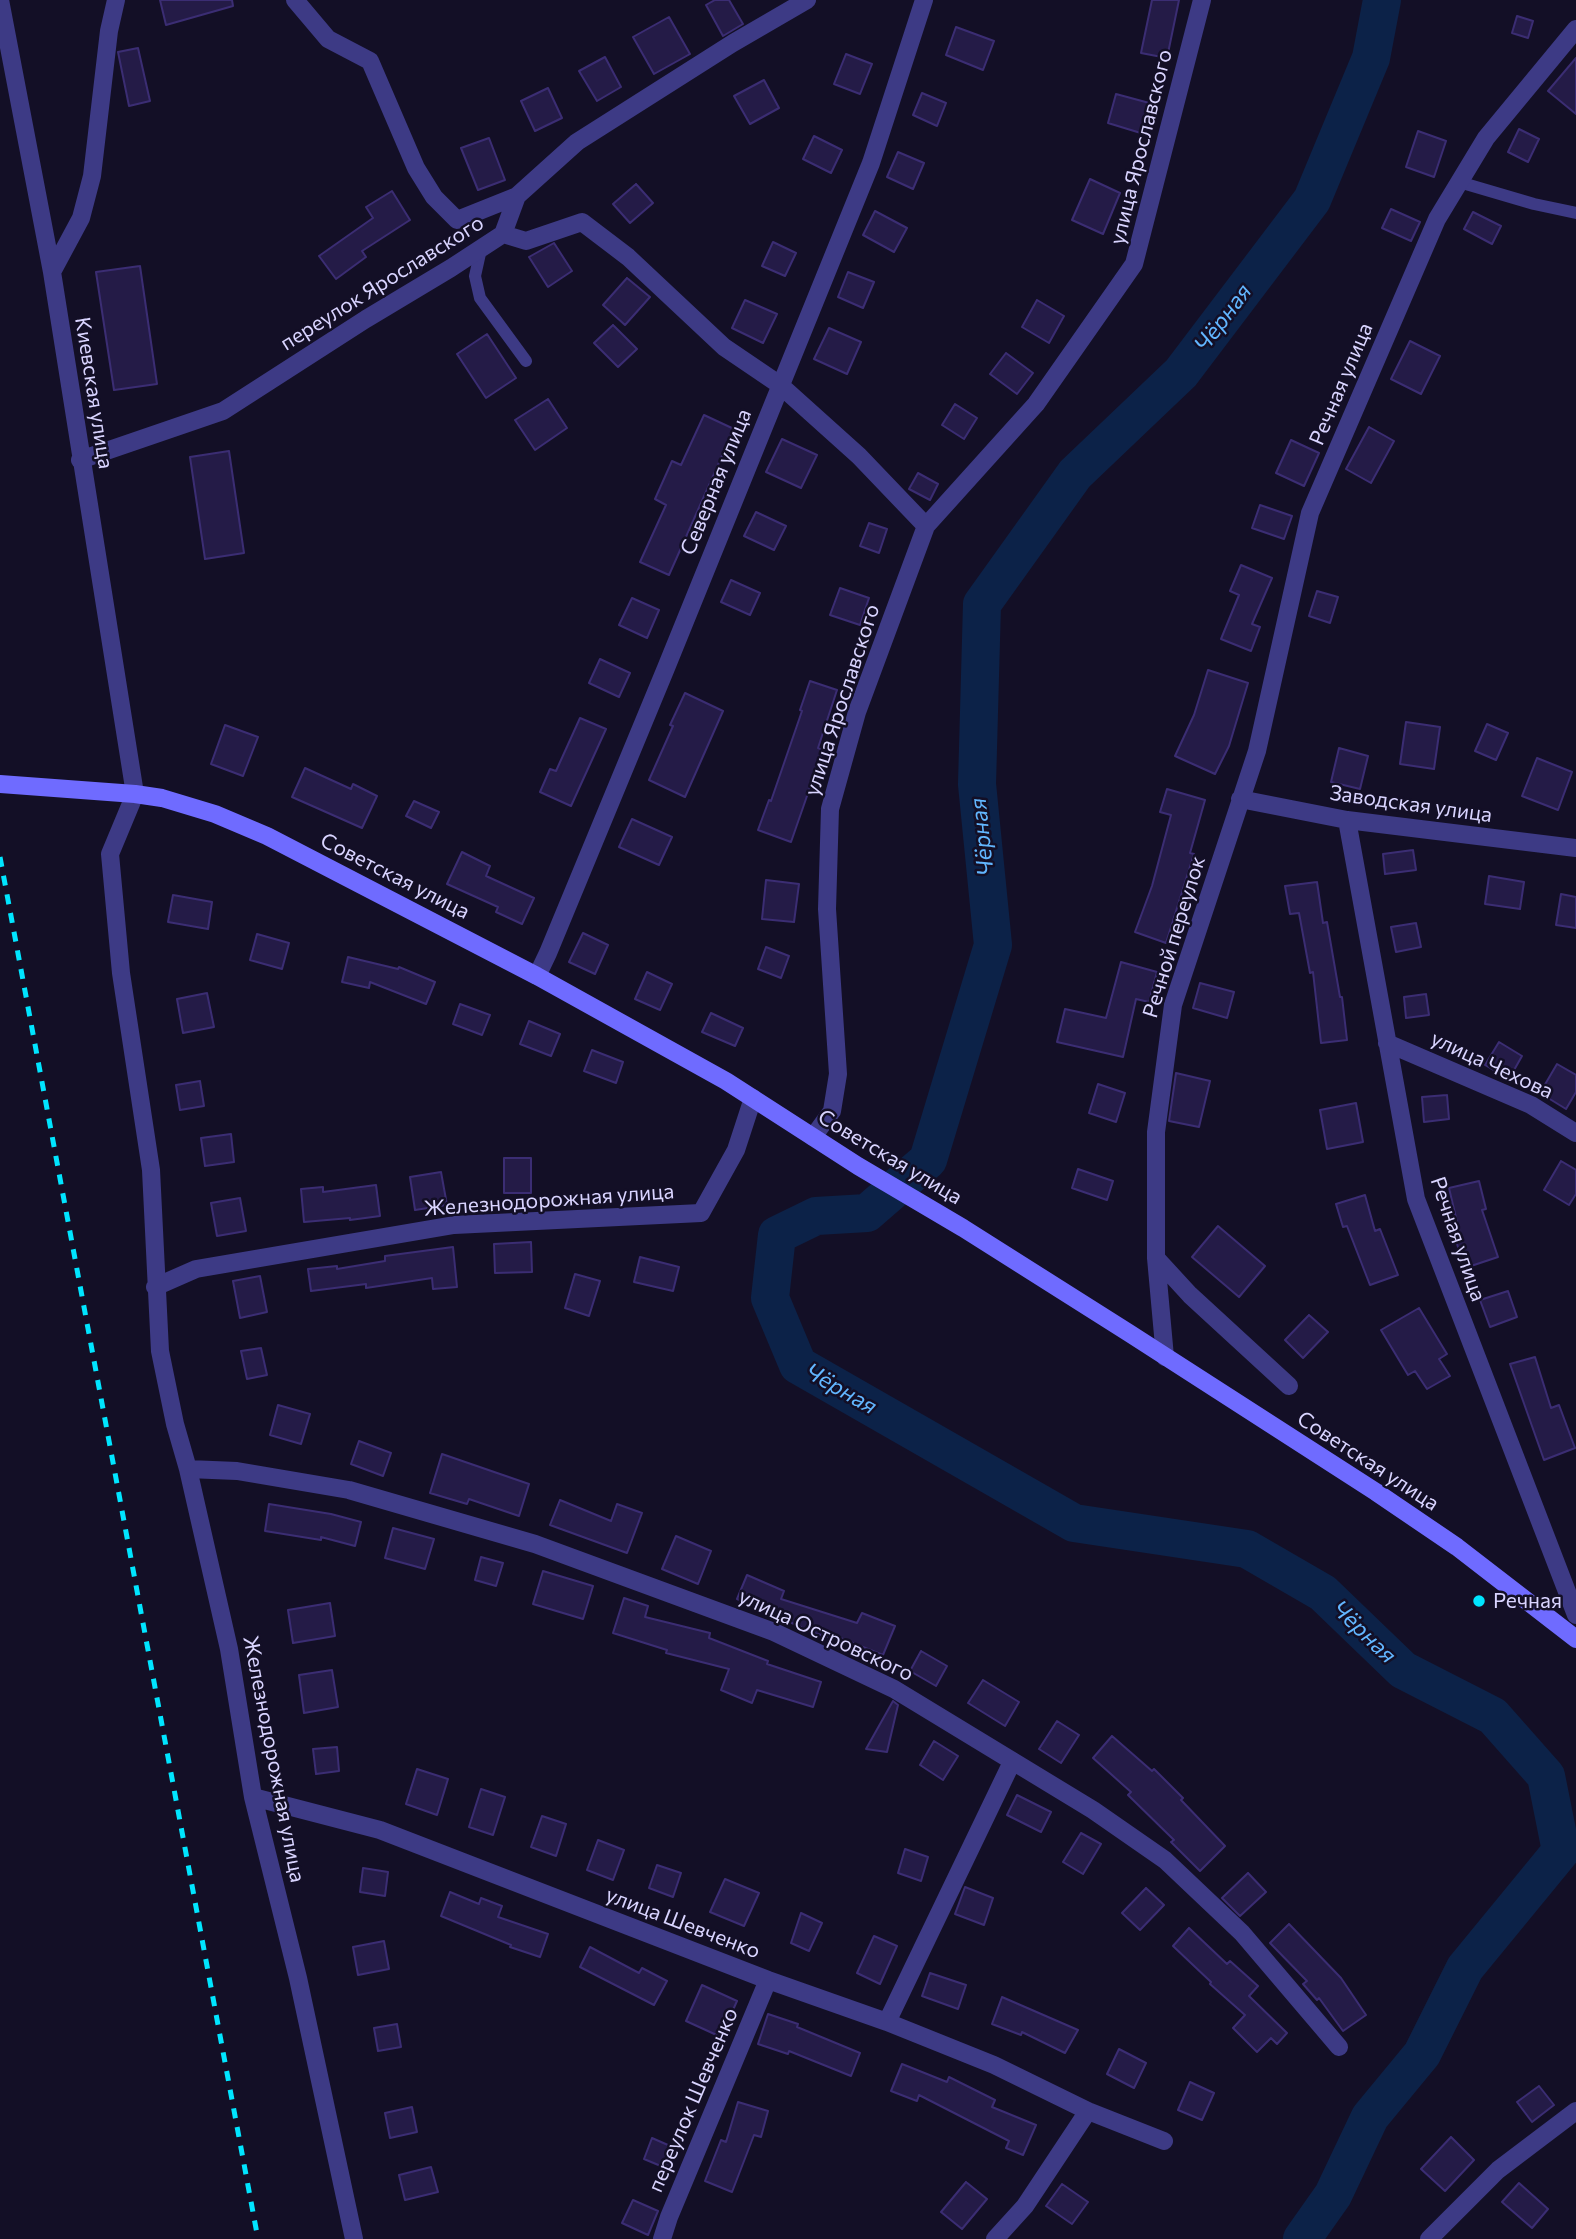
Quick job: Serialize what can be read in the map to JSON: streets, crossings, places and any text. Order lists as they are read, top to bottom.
{
  "streets": {
    "main road": ["Советская улица"],
    "street": [
      "улица Ярославского",
      "переулок Ярославского",
      "Речная улица",
      "Киевская улица",
      "Северная улица",
      "Заводская улица",
      "Речной переулок",
      "улица Чехова",
      "Железнодорожная улица",
      "улица Островского",
      "улица Шевченко",
      "переулок Шевченко"
    ]
  },
  "crossings": [
    ["улица Ярославского", "Советская улица"],
    ["переулок Ярославского", "Киевская улица"],
    ["Речная улица", "Заводская улица"],
    ["Речная улица", "Речной переулок"],
    ["Речная улица", "улица Чехова"],
    ["Киевская улица", "Советская улица"],
    ["Киевская улица", "Железнодорожная улица"],
    ["Северная улица", "Советская улица"],
    ["Заводская улица", "Речной переулок"],
    ["Советская улица", "Речной переулок"],
    ["Советская улица", "Железнодорожная улица"],
    ["Железнодорожная улица", "улица Островского"],
    ["Железнодорожная улица", "улица Шевченко"],
    ["улица Шевченко", "переулок Шевченко"]
  ],
  "water": ["Чёрная"],
  "places": ["Речная"]
}
